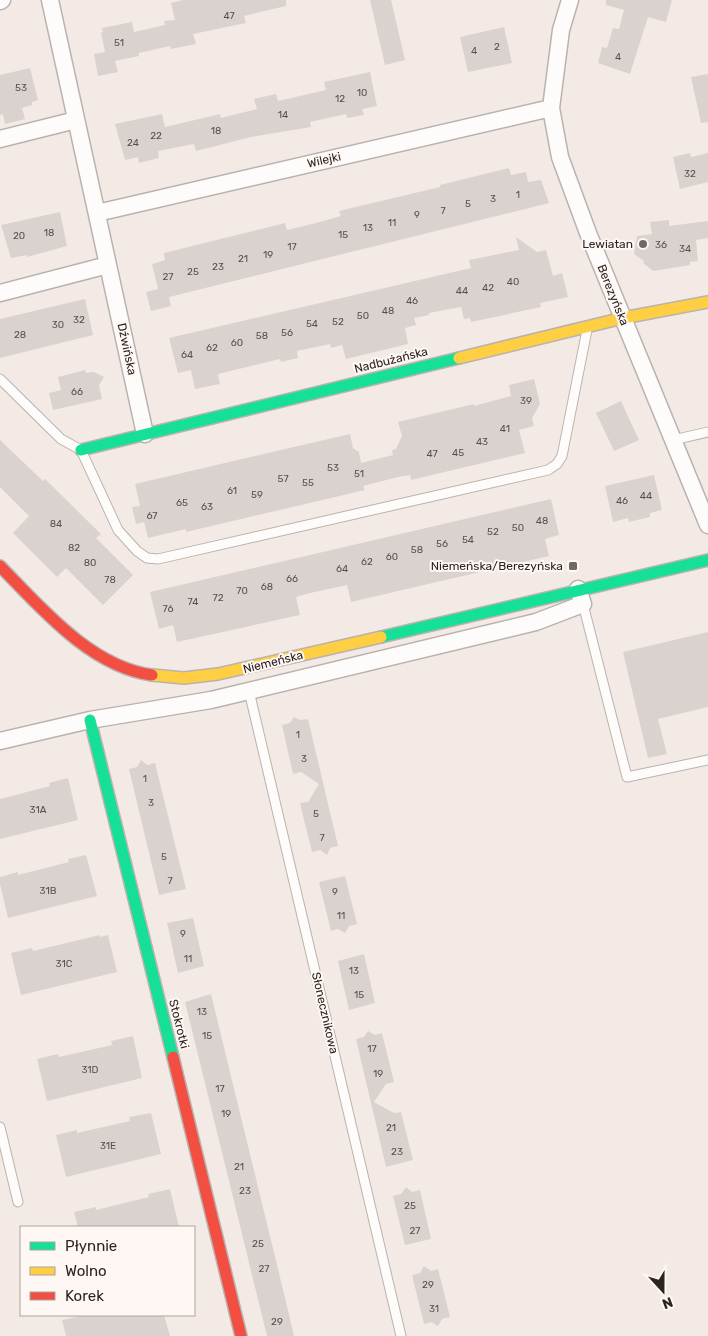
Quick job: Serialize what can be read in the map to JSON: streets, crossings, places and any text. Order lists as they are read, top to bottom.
{
  "streets": {
    "street": [
      "Wilejki",
      "Berezyńska",
      "Dźwińska",
      "Nadbużańska",
      "Niemeńska",
      "Stokrotki"
    ],
    "lane": ["Słonecznikowa"]
  },
  "crossings": [
    ["Wilejki", "Berezyńska"],
    ["Wilejki", "Dźwińska"],
    ["Berezyńska", "Nadbużańska"],
    ["Dźwińska", "Nadbużańska"],
    ["Niemeńska", "Słonecznikowa"],
    ["Niemeńska", "Stokrotki"]
  ],
  "places": {
    "other": ["Lewiatan"],
    "transit": ["Niemeńska/Berezyńska"]
  },
  "house_numbers": [
    "47",
    "51",
    "2",
    "4",
    "4",
    "53",
    "10",
    "12",
    "14",
    "18",
    "22",
    "24",
    "32",
    "1",
    "3",
    "5",
    "7",
    "9",
    "11",
    "13",
    "18",
    "15",
    "20",
    "36",
    "17",
    "34",
    "19",
    "21",
    "23",
    "25",
    "27",
    "40",
    "42",
    "44",
    "46",
    "48",
    "50",
    "32",
    "52",
    "54",
    "30",
    "56",
    "28",
    "58",
    "60",
    "62",
    "64",
    "66",
    "39",
    "41",
    "43",
    "45",
    "47",
    "53",
    "51",
    "57",
    "55",
    "61",
    "59",
    "44",
    "46",
    "65",
    "63",
    "67",
    "48",
    "84",
    "50",
    "52",
    "54",
    "56",
    "82",
    "58",
    "60",
    "62",
    "80",
    "64",
    "66",
    "78",
    "68",
    "70",
    "72",
    "74",
    "76",
    "1",
    "3",
    "1",
    "3",
    "31A",
    "5",
    "7",
    "5",
    "7",
    "31B",
    "9",
    "11",
    "9",
    "11",
    "31C",
    "13",
    "15",
    "13",
    "15",
    "17",
    "31D",
    "19",
    "17",
    "19",
    "21",
    "31E",
    "23",
    "21",
    "23",
    "25",
    "27",
    "25",
    "27",
    "29",
    "31",
    "29"
  ],
  "legend": ["Płynnie", "Wolno", "Korek"],
  "north": "bottom"
}
